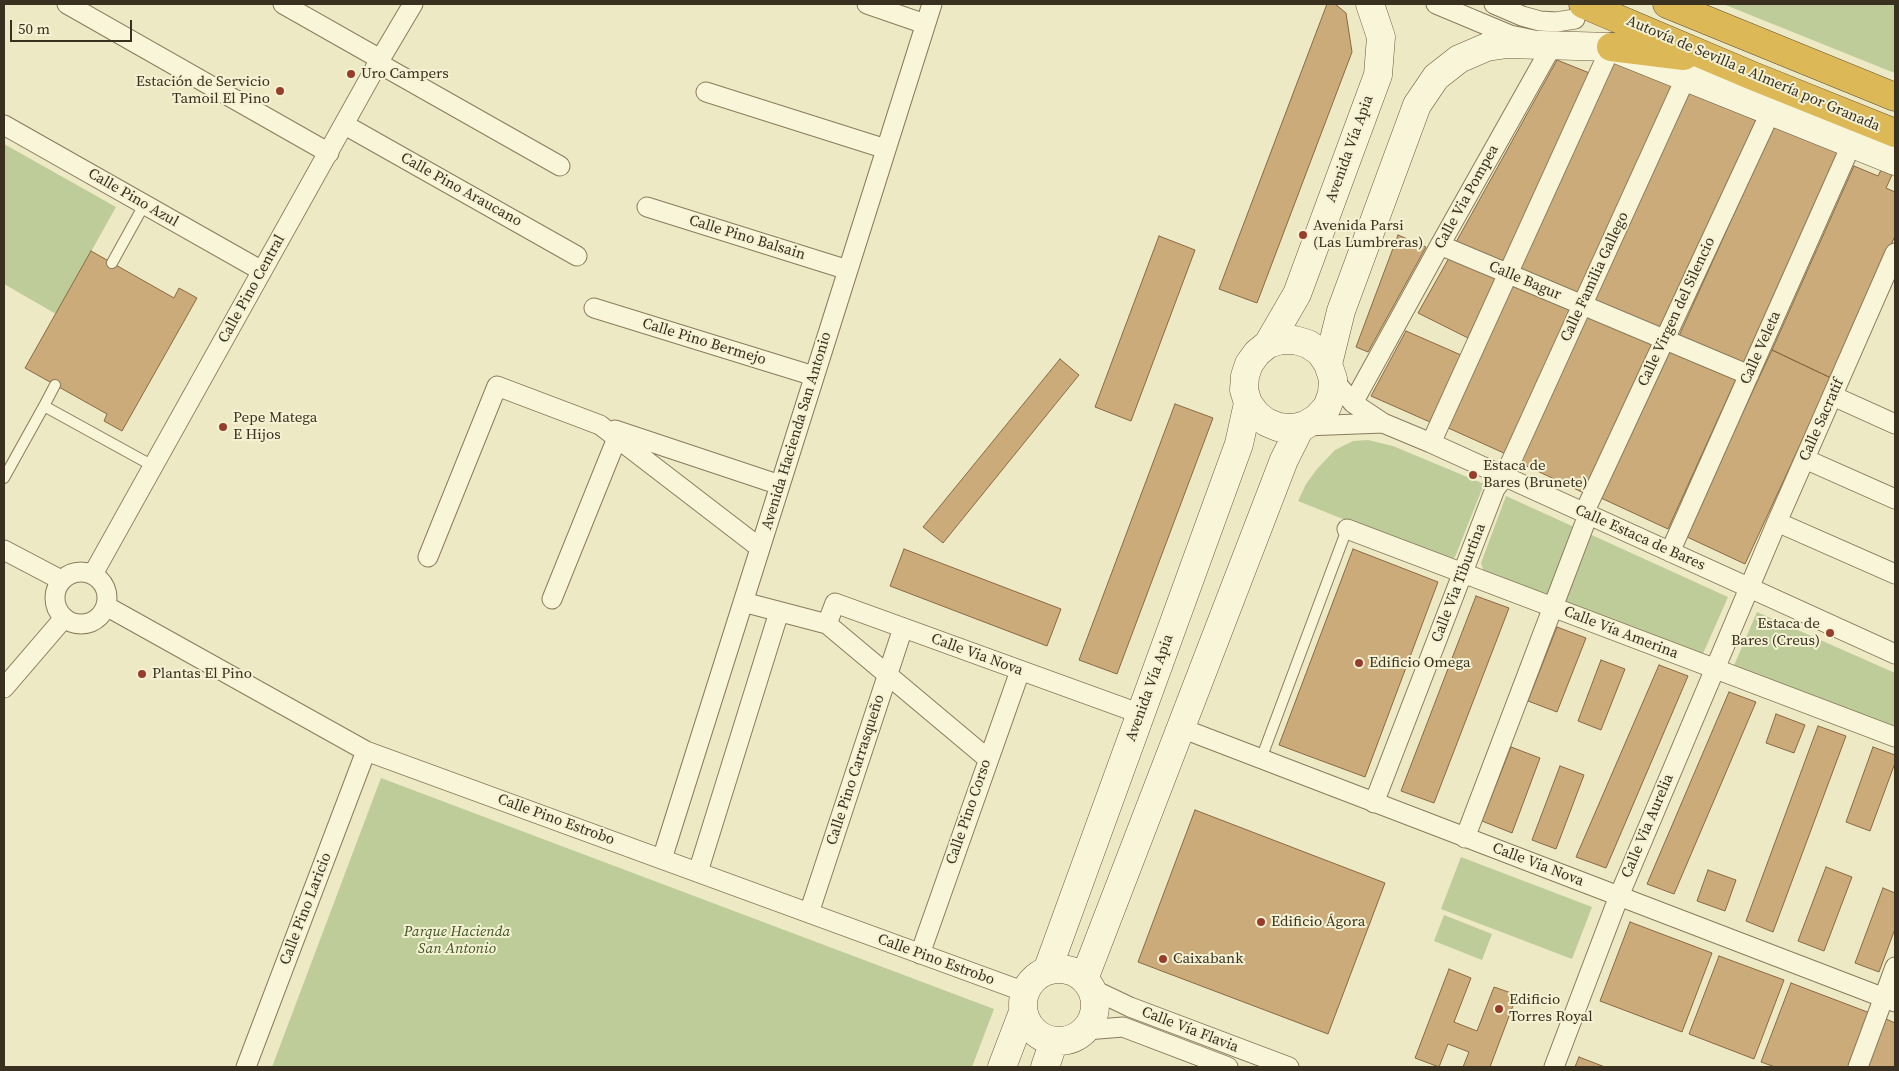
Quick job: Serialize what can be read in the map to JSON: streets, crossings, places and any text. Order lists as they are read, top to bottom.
{
  "streets": {
    "highway": ["Autovía de Sevilla a Almería por Granada"],
    "street": [
      "Avenida Vía Apia",
      "Calle Pino Araucano",
      "Calle Via Pompea",
      "Calle Pino Azul",
      "Calle Pino Balsain",
      "Calle Familia Gallego",
      "Calle Bagur",
      "Calle Pino Central",
      "Calle Virgen del Silencio",
      "Calle Pino Bermejo",
      "Calle Veleta",
      "Calle Sacratif",
      "Avenida Hacienda San Antonio",
      "Calle Estaca de Bares",
      "Calle Via Tiburtina",
      "Calle Vía Amerina",
      "Calle Via Nova",
      "Calle Pino Carrasqueño",
      "Calle Pino Corso",
      "Calle Pino Estrobo",
      "Calle Via Aurelia",
      "Calle Pino Laricio",
      "Calle Vía Flavia"
    ]
  },
  "crossings": [
    ["Avenida Vía Apia", "Calle Estaca de Bares"],
    ["Avenida Vía Apia", "Calle Via Nova"],
    ["Avenida Vía Apia", "Calle Pino Estrobo"],
    ["Avenida Vía Apia", "Calle Vía Flavia"],
    ["Calle Pino Araucano", "Calle Pino Central"],
    ["Calle Via Pompea", "Calle Bagur"],
    ["Calle Via Pompea", "Calle Estaca de Bares"],
    ["Calle Pino Azul", "Calle Pino Central"],
    ["Calle Pino Balsain", "Avenida Hacienda San Antonio"],
    ["Calle Familia Gallego", "Calle Bagur"],
    ["Calle Familia Gallego", "Calle Estaca de Bares"],
    ["Calle Familia Gallego", "Calle Via Tiburtina"],
    ["Calle Bagur", "Calle Virgen del Silencio"],
    ["Calle Bagur", "Calle Veleta"],
    ["Calle Pino Central", "Calle Pino Estrobo"],
    ["Calle Virgen del Silencio", "Calle Estaca de Bares"],
    ["Calle Virgen del Silencio", "Calle Vía Amerina"],
    ["Calle Virgen del Silencio", "Calle Via Nova"],
    ["Calle Pino Bermejo", "Avenida Hacienda San Antonio"],
    ["Calle Veleta", "Calle Estaca de Bares"],
    ["Calle Sacratif", "Calle Estaca de Bares"],
    ["Calle Sacratif", "Calle Via Aurelia"],
    ["Avenida Hacienda San Antonio", "Calle Pino Estrobo"],
    ["Calle Estaca de Bares", "Calle Via Tiburtina"],
    ["Calle Estaca de Bares", "Calle Via Aurelia"],
    ["Calle Via Tiburtina", "Calle Vía Amerina"],
    ["Calle Via Tiburtina", "Calle Via Nova"],
    ["Calle Vía Amerina", "Calle Via Aurelia"],
    ["Calle Via Nova", "Calle Pino Carrasqueño"],
    ["Calle Via Nova", "Calle Pino Corso"],
    ["Calle Via Nova", "Calle Via Aurelia"],
    ["Calle Pino Carrasqueño", "Calle Pino Estrobo"],
    ["Calle Pino Corso", "Calle Pino Estrobo"],
    ["Calle Pino Estrobo", "Calle Pino Laricio"],
    ["Calle Pino Estrobo", "Calle Vía Flavia"]
  ],
  "parks": ["Parque Hacienda San Antonio"],
  "places": [
    "Uro Campers",
    "Estación de Servicio Tamoil El Pino",
    "Avenida Parsi (Las Lumbreras)",
    "Pepe Matega E Hijos",
    "Estaca de Bares (Brunete)",
    "Estaca de Bares (Creus)",
    "Edificio Omega",
    "Plantas El Pino",
    "Edificio Ágora",
    "Caixabank",
    "Edificio Torres Royal"
  ],
  "scale_bar": "50 m"
}
